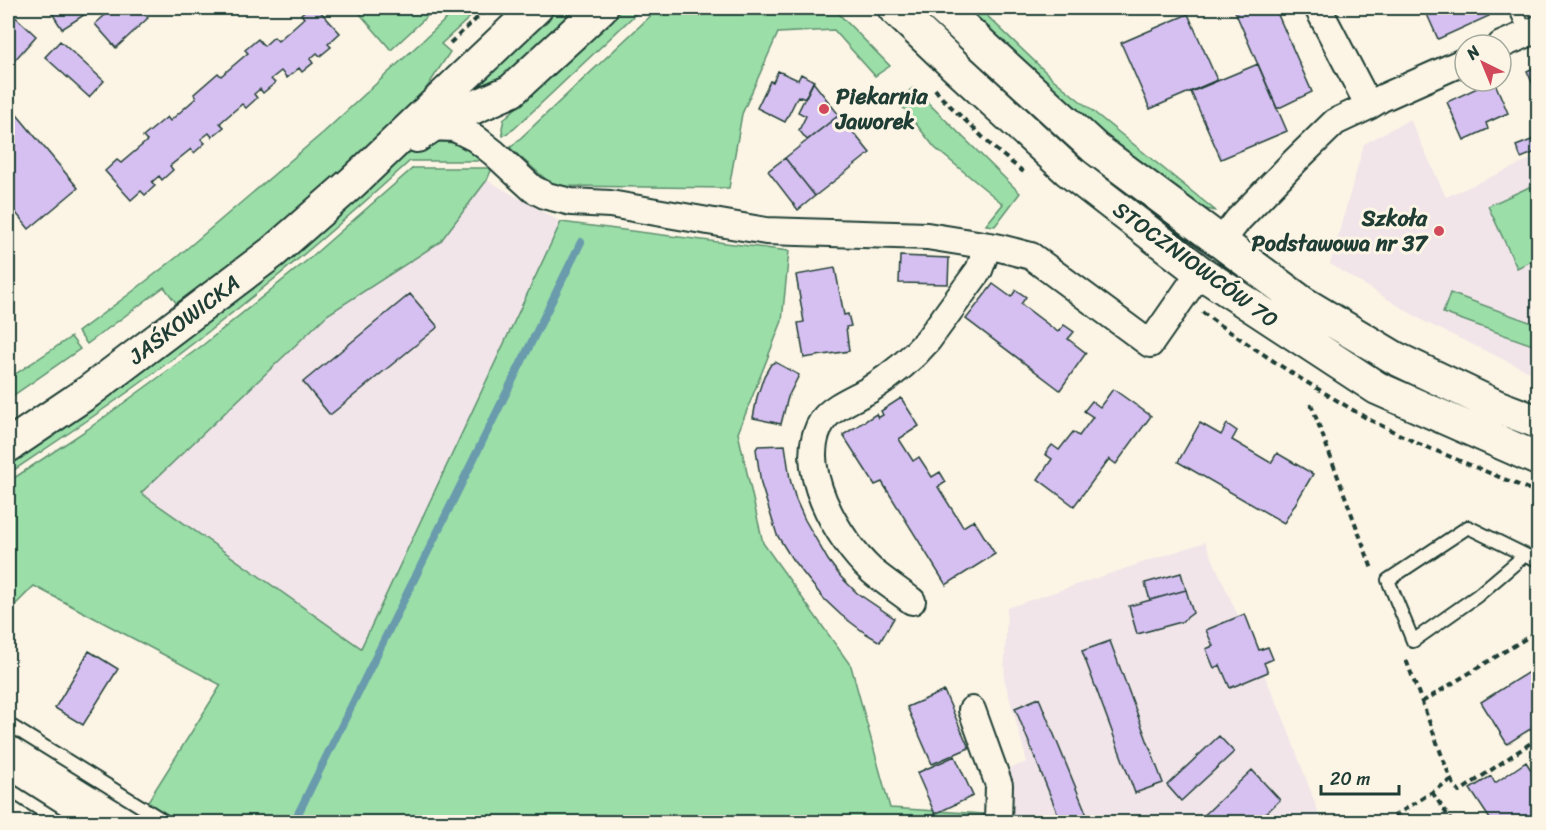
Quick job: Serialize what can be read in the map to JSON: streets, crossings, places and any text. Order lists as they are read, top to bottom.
{
  "streets": {
    "street": ["STOCZNIOWCÓW 70", "JAŚKOWICKA"]
  },
  "places": ["Piekarnia Jaworek", "Szkoła Podstawowa nr 37"],
  "scale_bar": "20 m",
  "north": "top left"
}
